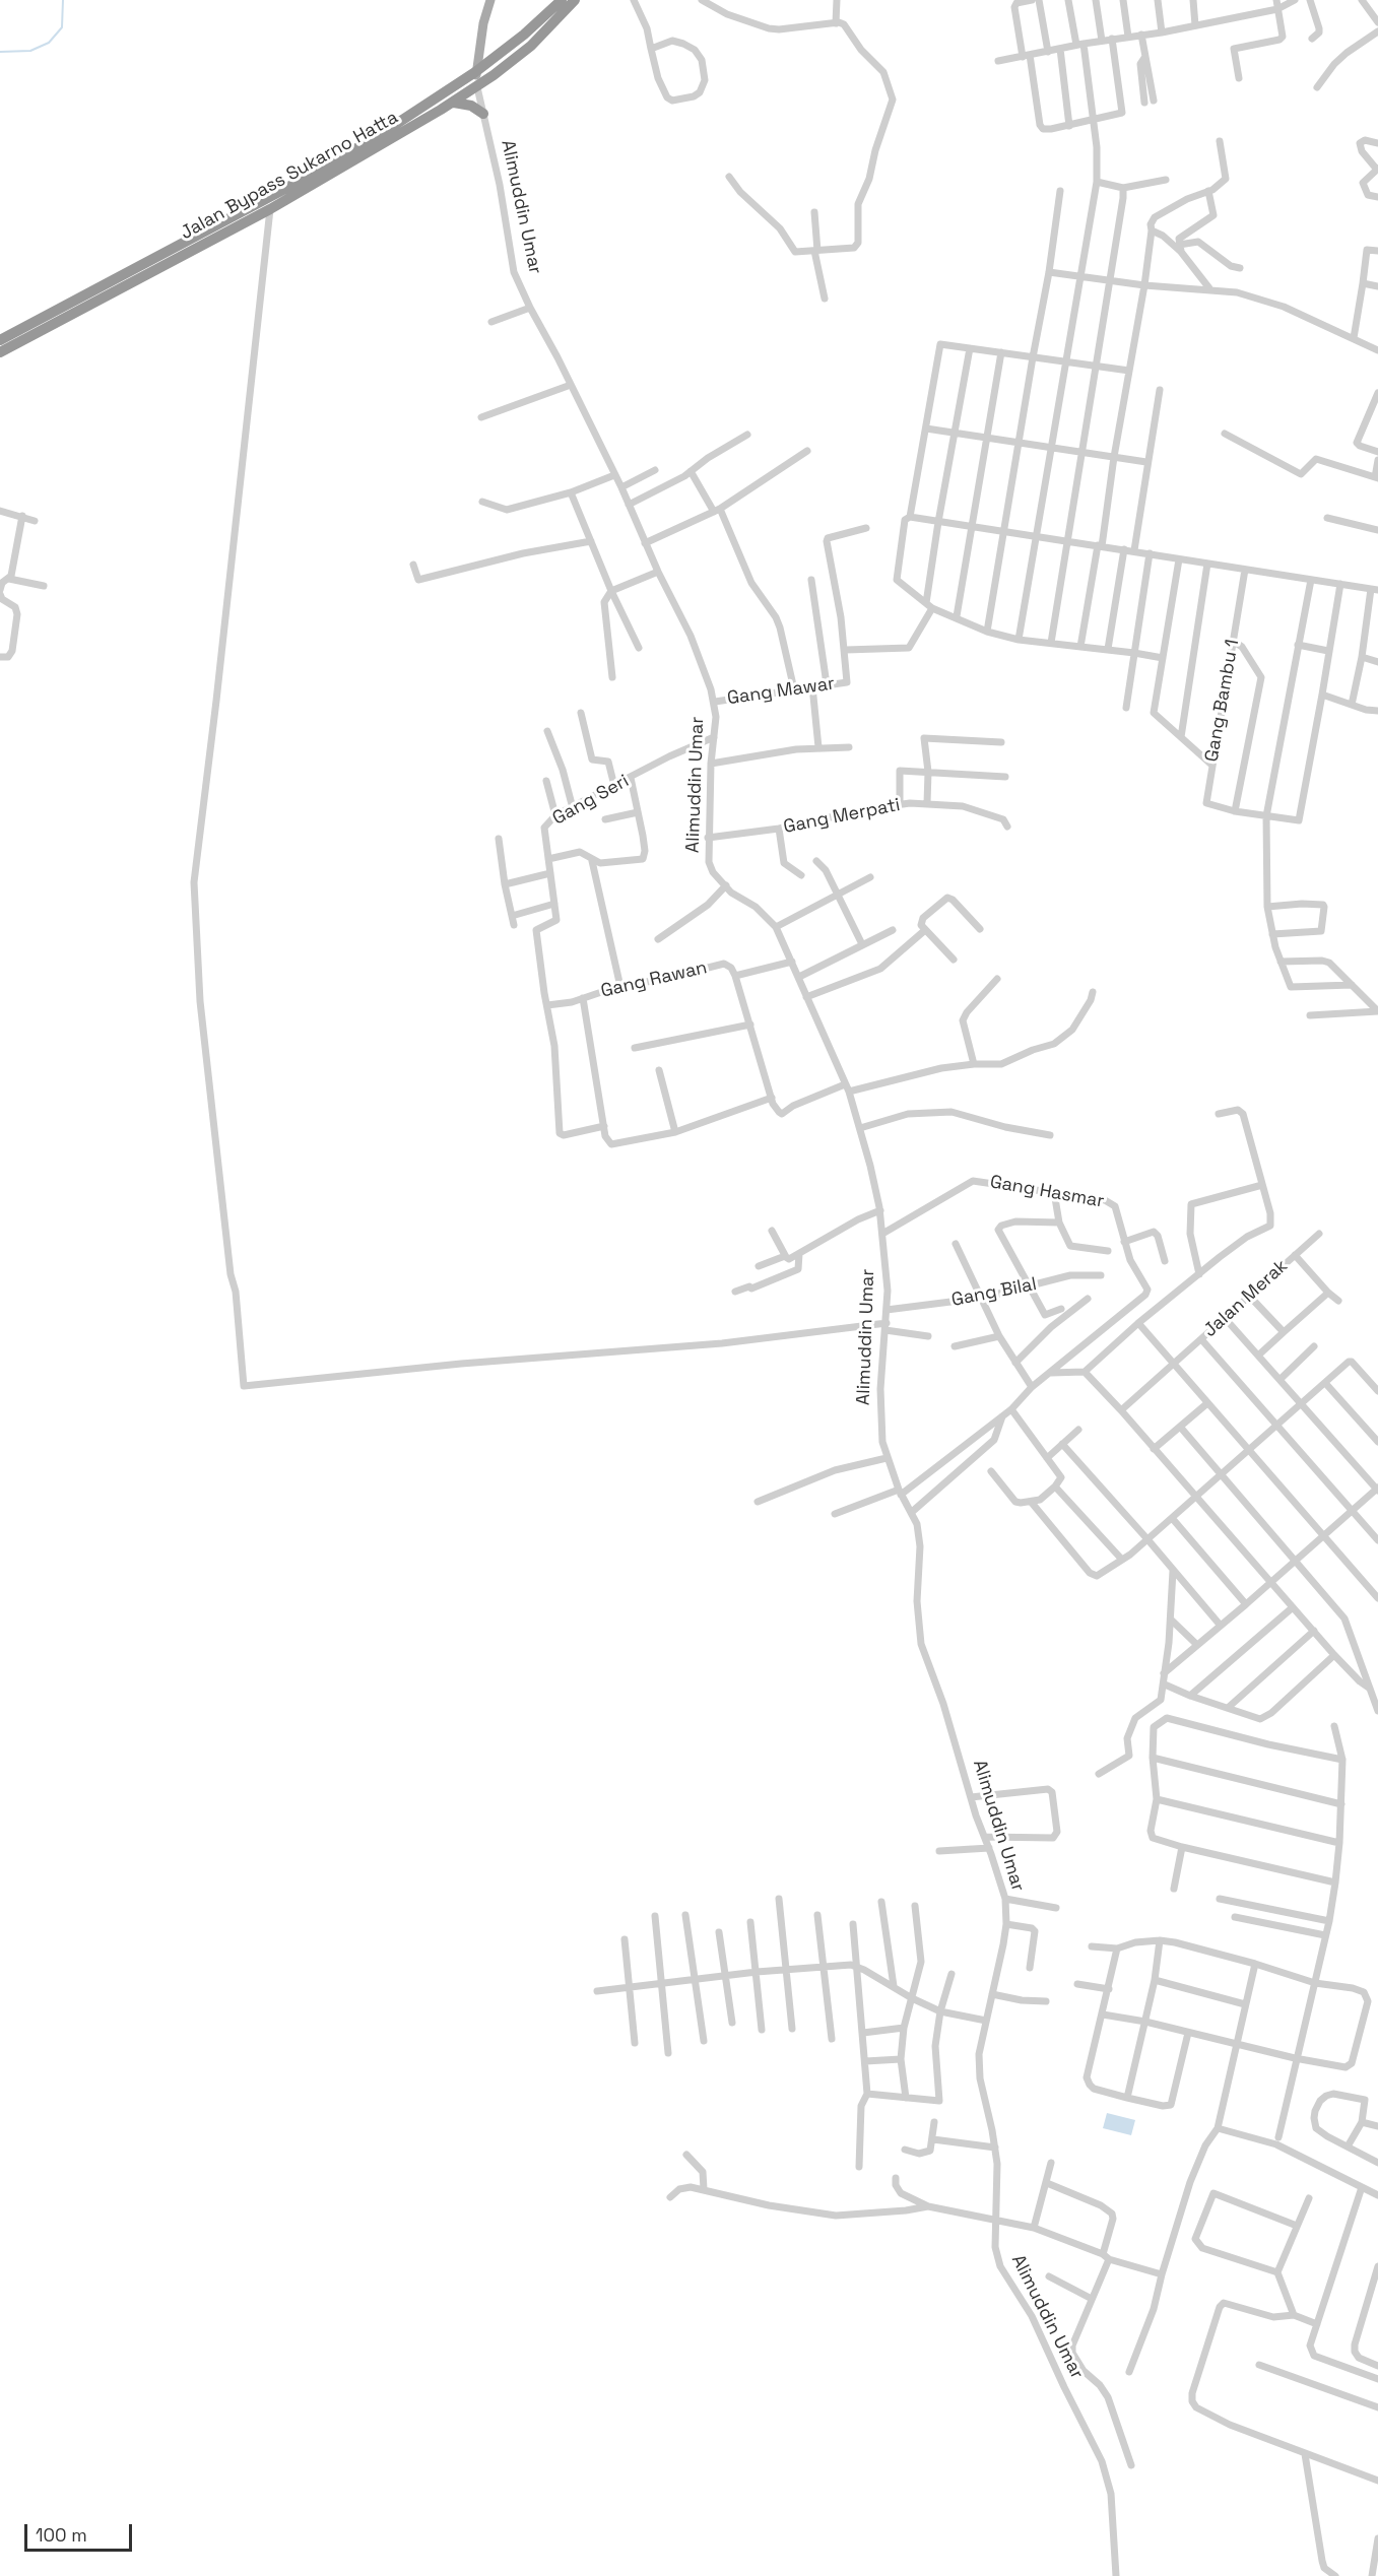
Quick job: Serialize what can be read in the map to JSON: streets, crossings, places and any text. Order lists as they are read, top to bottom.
{
  "streets": {
    "highway": ["Jalan Bypass Sukarno Hatta"],
    "main road": ["Alimuddin Umar"],
    "street": [
      "Gang Mawar",
      "Gang Bambu 1",
      "Gang Seri",
      "Gang Merpati",
      "Gang Rawan",
      "Gang Hasmar",
      "Gang Bilal",
      "Jalan Merak"
    ]
  },
  "crossings": [
    ["Jalan Bypass Sukarno Hatta", "Alimuddin Umar"],
    ["Alimuddin Umar", "Gang Mawar"],
    ["Alimuddin Umar", "Gang Seri"],
    ["Alimuddin Umar", "Gang Merpati"],
    ["Alimuddin Umar", "Gang Rawan"],
    ["Alimuddin Umar", "Gang Hasmar"],
    ["Alimuddin Umar", "Gang Bilal"]
  ],
  "scale_bar": "100 m"
}
